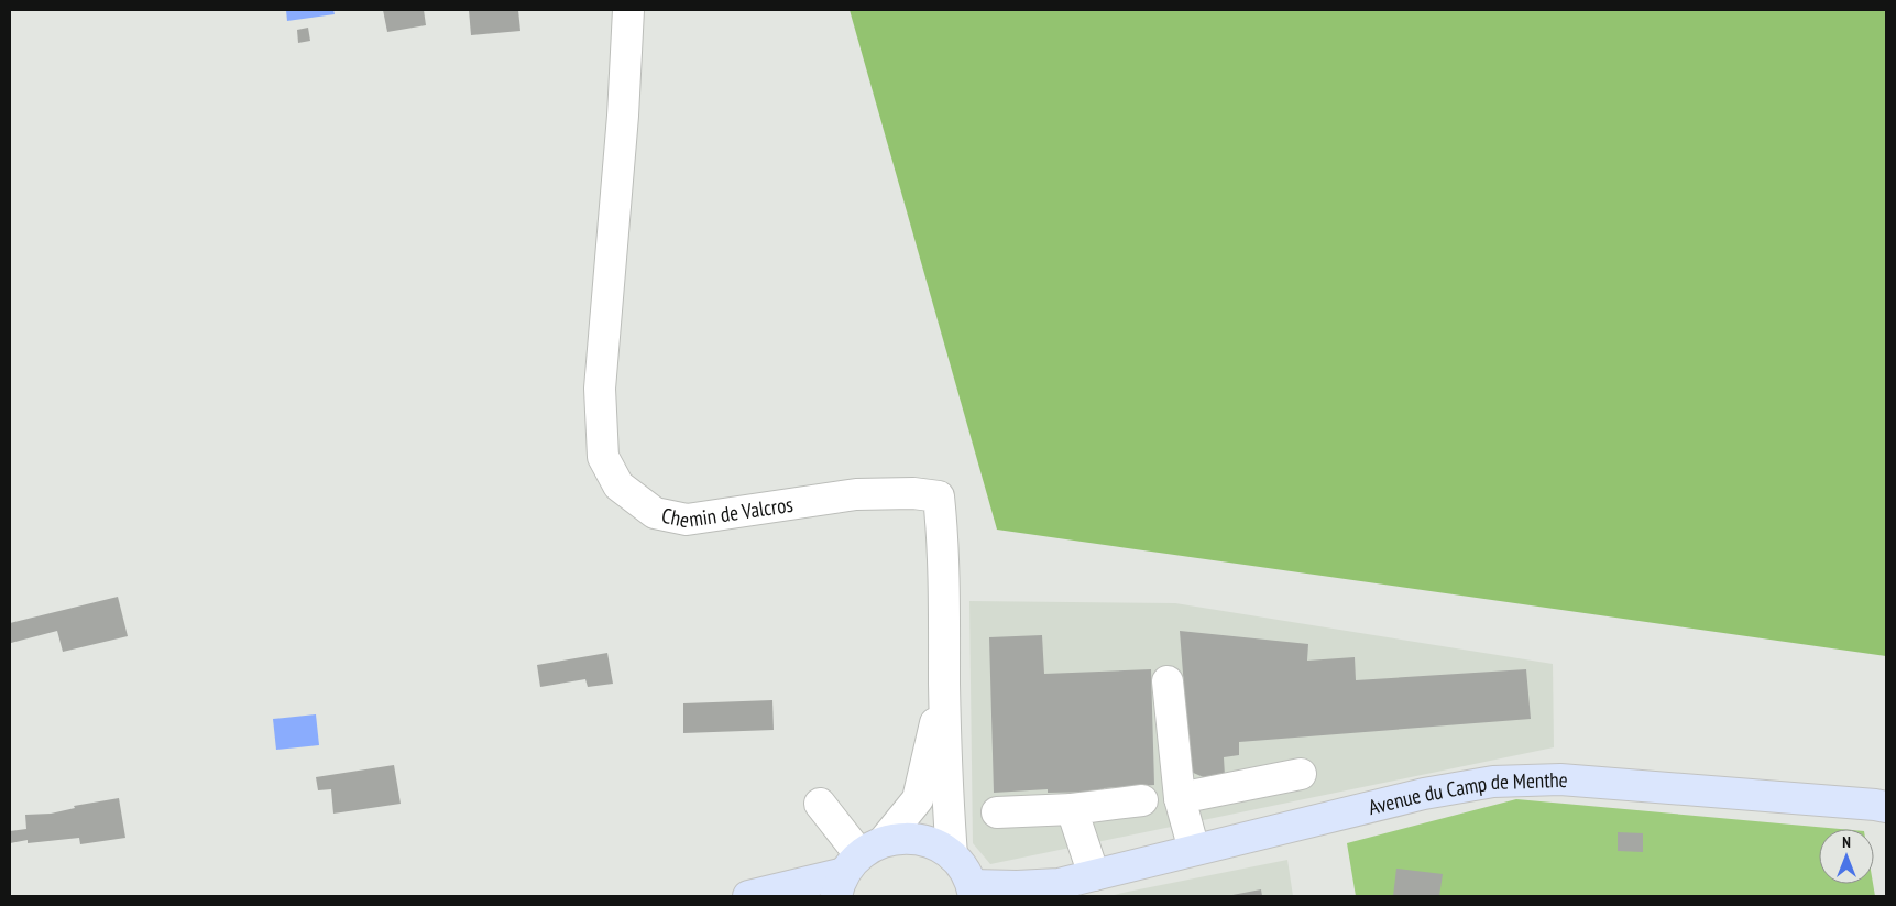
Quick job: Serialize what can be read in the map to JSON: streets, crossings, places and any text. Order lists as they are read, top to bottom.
{
  "streets": {
    "main road": ["Avenue du Camp de Menthe"],
    "street": ["Chemin de Valcros"]
  },
  "north": "top"
}
